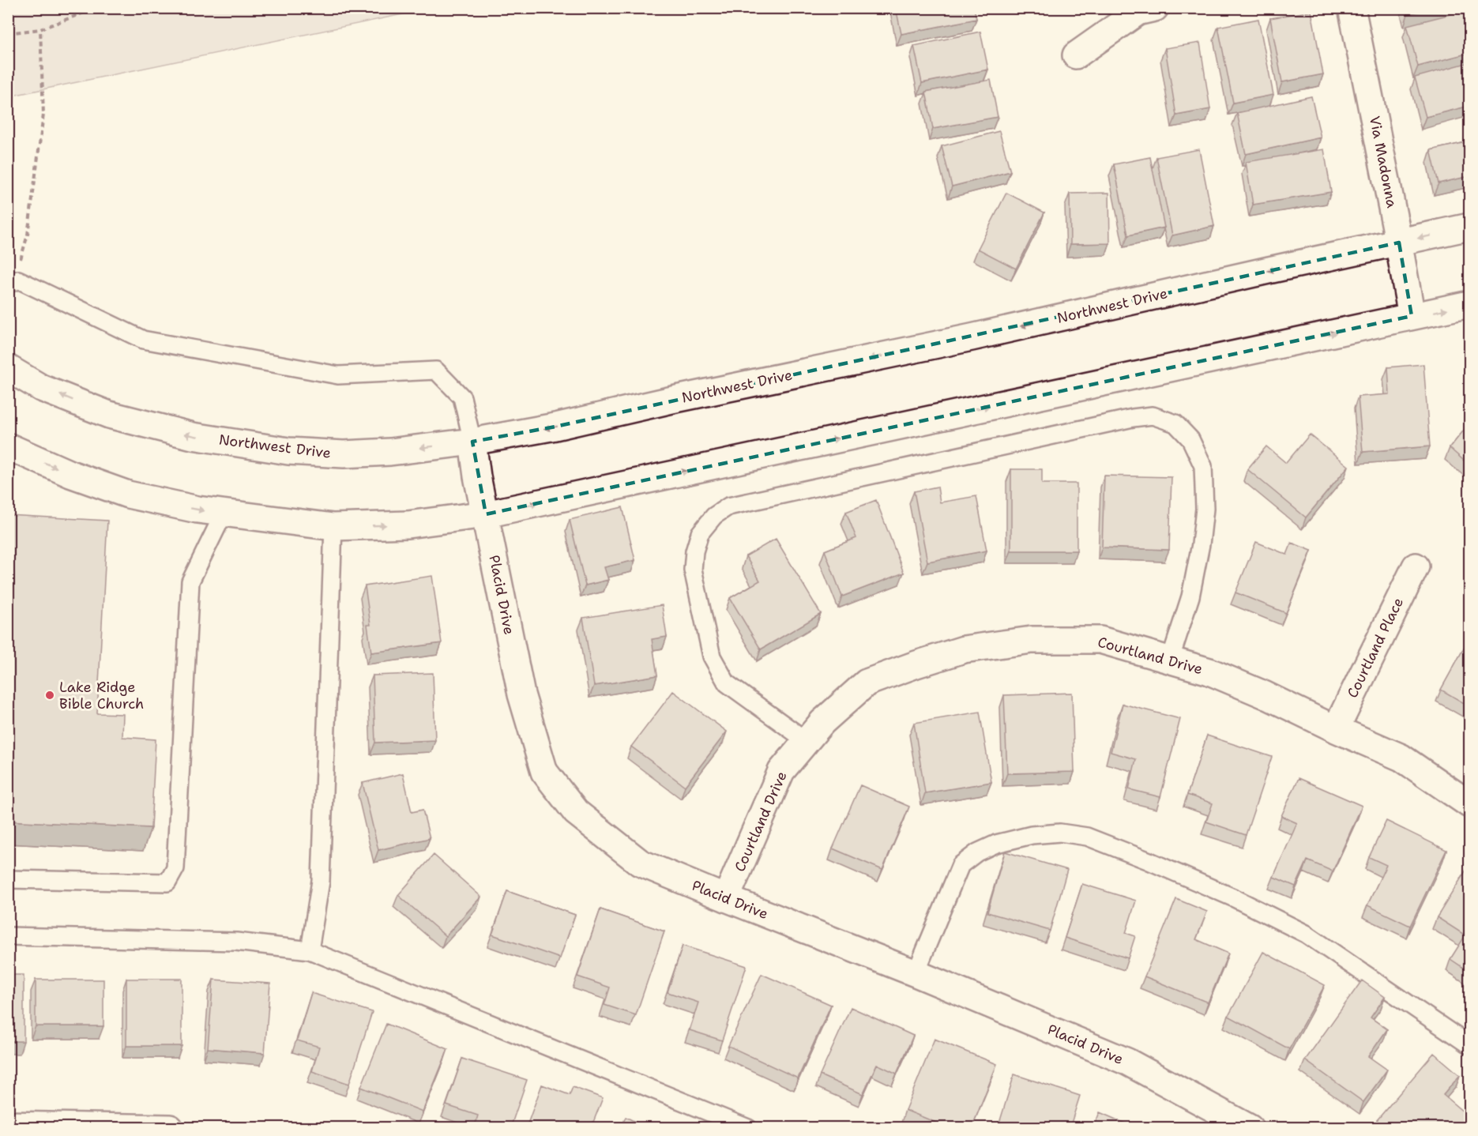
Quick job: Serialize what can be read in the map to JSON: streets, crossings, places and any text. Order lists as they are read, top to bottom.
{
  "streets": {
    "main road": [
      "Via Madonna",
      "Northwest Drive",
      "Placid Drive",
      "Courtland Place",
      "Courtland Drive"
    ]
  },
  "crossings": [
    ["Via Madonna", "Northwest Drive"],
    ["Northwest Drive", "Placid Drive"],
    ["Placid Drive", "Courtland Drive"],
    ["Courtland Place", "Courtland Drive"]
  ],
  "places": ["Lake Ridge Bible Church"]
}
